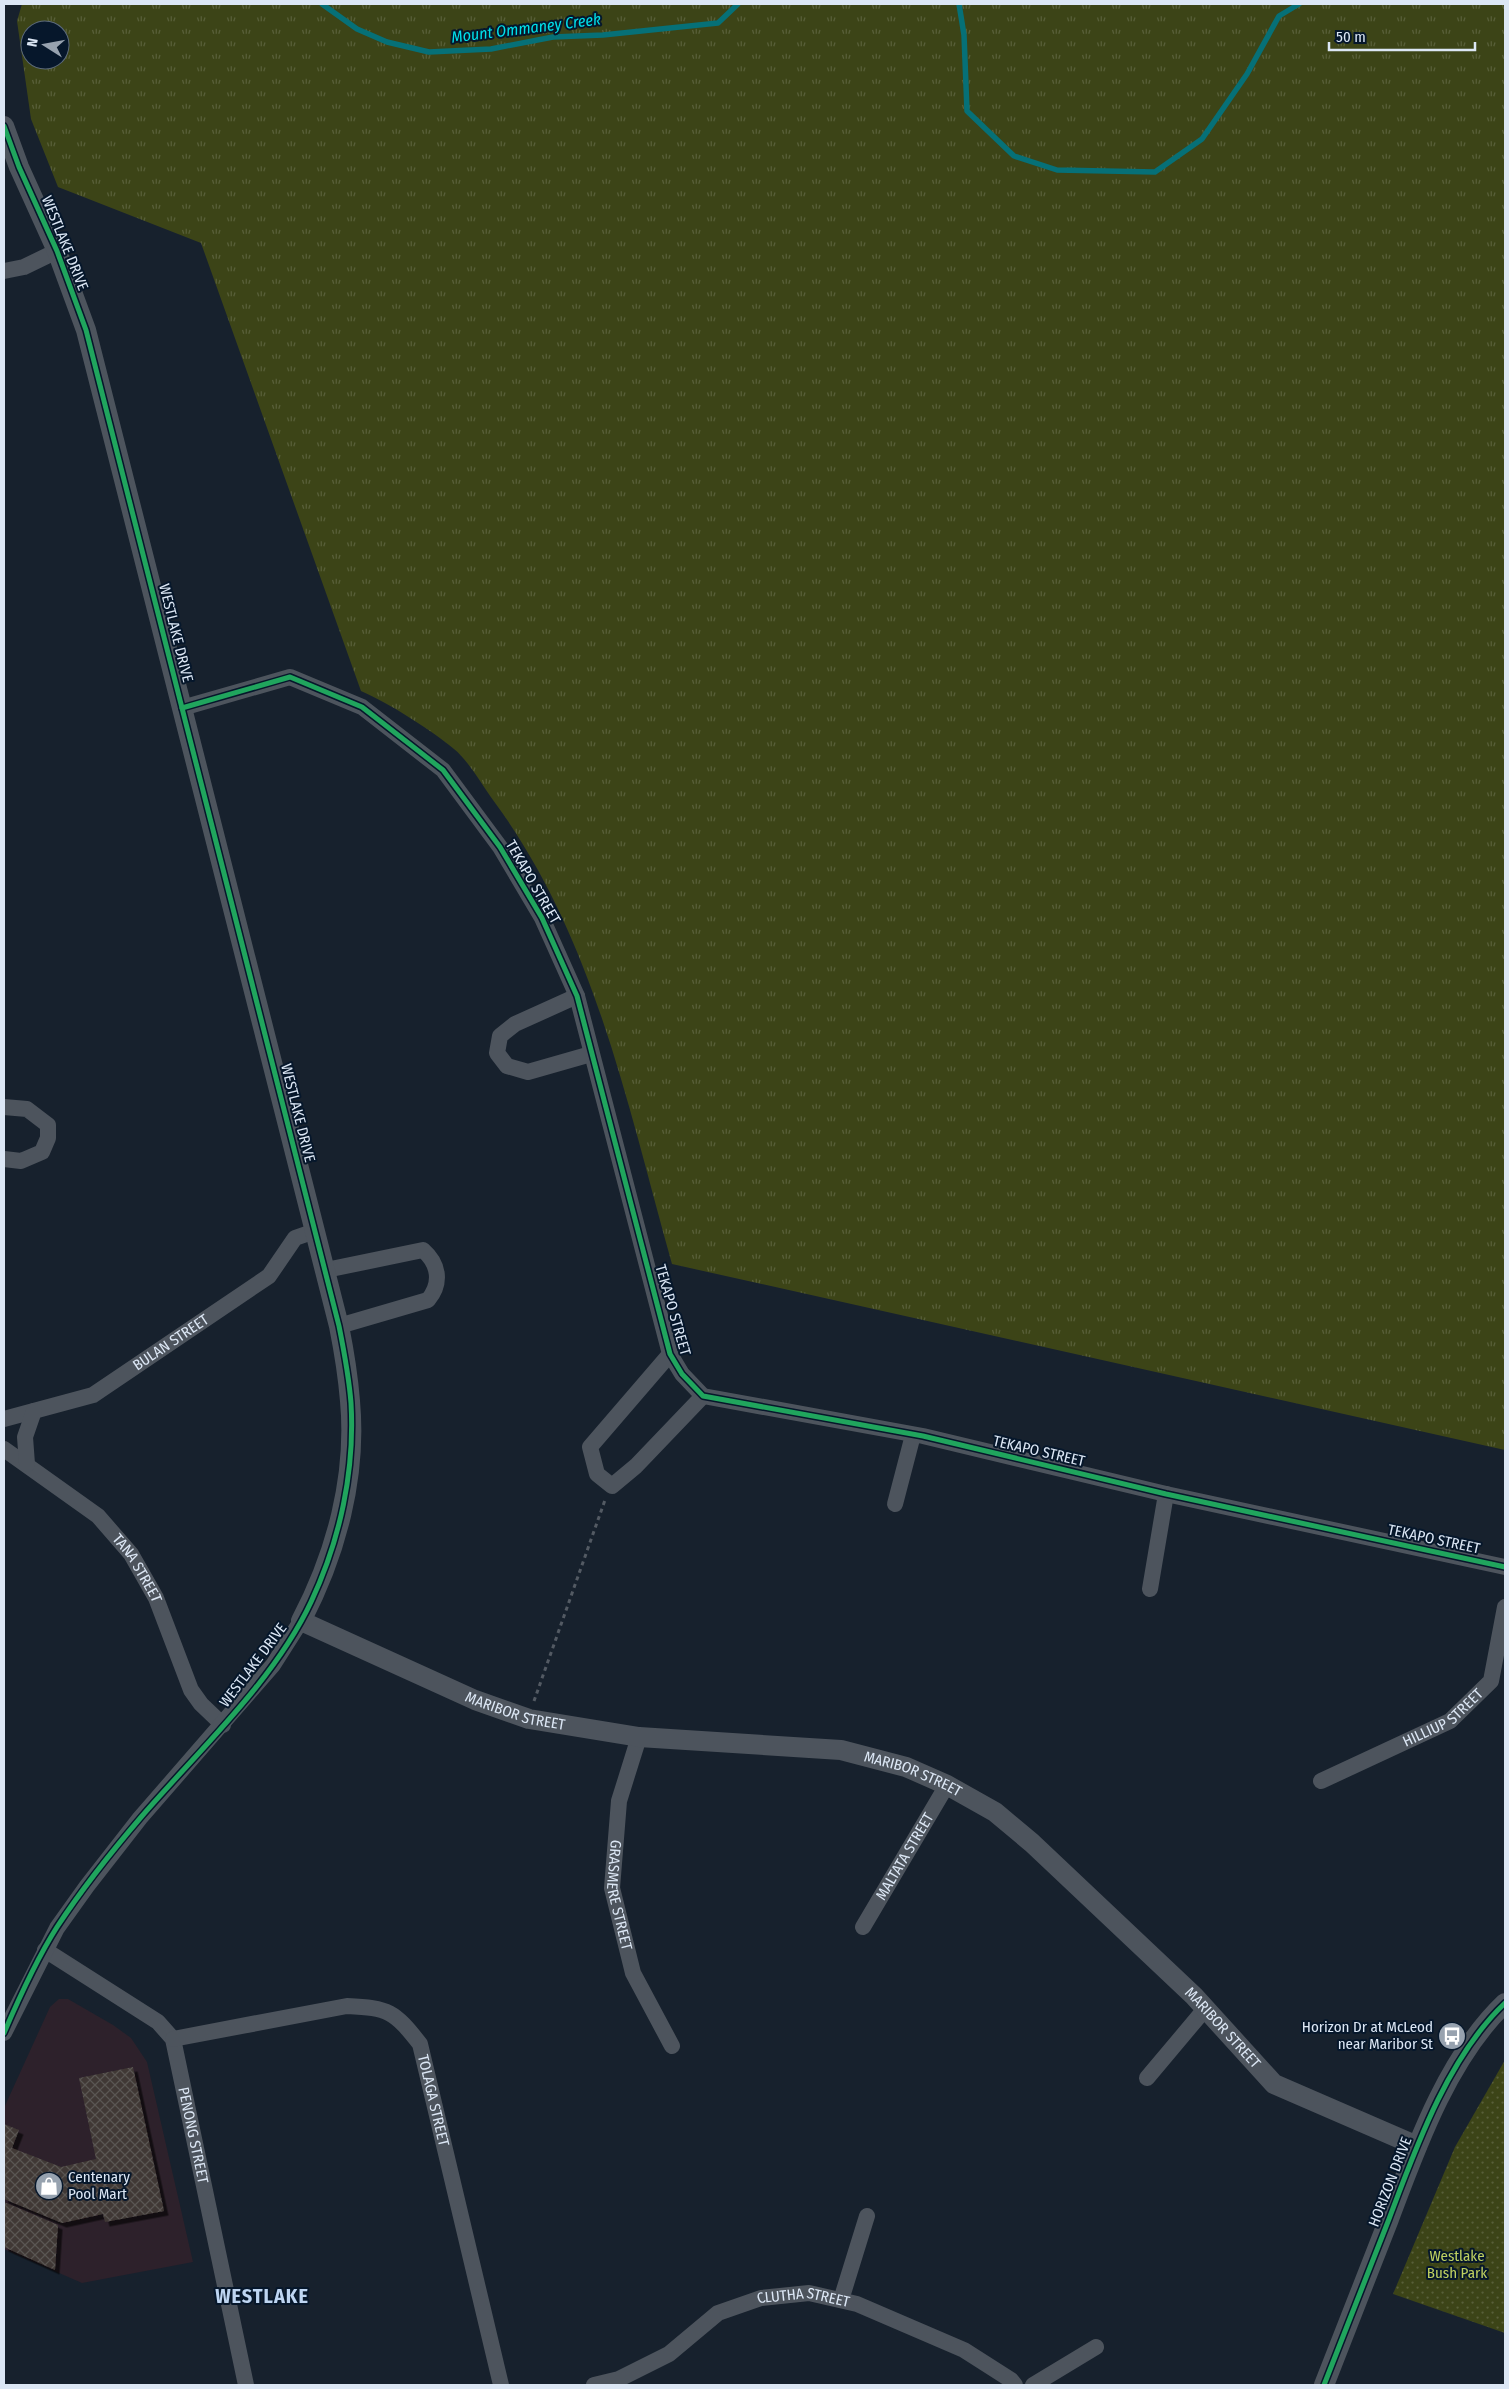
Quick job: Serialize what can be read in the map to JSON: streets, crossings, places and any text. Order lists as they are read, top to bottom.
{
  "streets": {
    "street": [
      "WESTLAKE DRIVE",
      "TEKAPO STREET",
      "BULAN STREET",
      "TANA STREET",
      "MARIBOR STREET",
      "HILLIUP STREET",
      "MALTATA STREET",
      "GRASMERE STREET",
      "TOLAGA STREET",
      "PENONG STREET",
      "HORIZON DRIVE",
      "CLUTHA STREET"
    ]
  },
  "crossings": [
    ["WESTLAKE DRIVE", "TEKAPO STREET"],
    ["WESTLAKE DRIVE", "BULAN STREET"],
    ["WESTLAKE DRIVE", "TANA STREET"],
    ["WESTLAKE DRIVE", "MARIBOR STREET"],
    ["MARIBOR STREET", "MALTATA STREET"],
    ["MARIBOR STREET", "GRASMERE STREET"],
    ["MARIBOR STREET", "HORIZON DRIVE"],
    ["TOLAGA STREET", "PENONG STREET"]
  ],
  "districts": ["WESTLAKE"],
  "water": ["Mount Ommaney Creek"],
  "parks": ["Westlake Bush Park"],
  "places": {
    "bus stop": ["Horizon Dr at McLeod near Maribor St"],
    "shop": ["Centenary Pool Mart"]
  },
  "scale_bar": "50 m",
  "north": "left"
}
